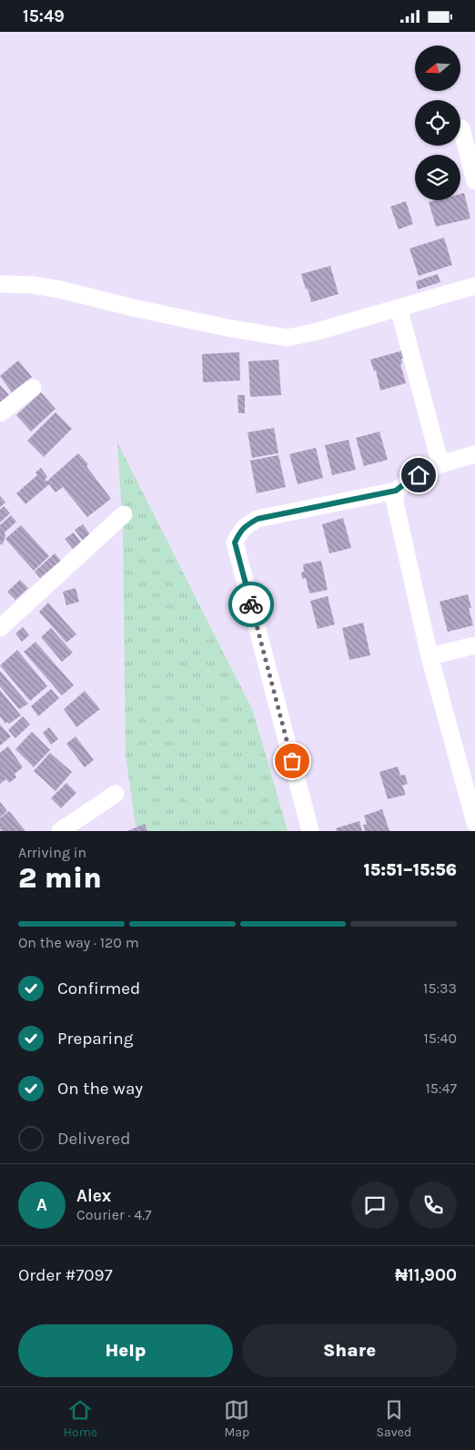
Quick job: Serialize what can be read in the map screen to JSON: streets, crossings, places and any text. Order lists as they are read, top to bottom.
{
  "north": "left",
  "page": {
    "status": "15:49",
    "heading": ["2 min", "Arriving in", "15:51–15:56"],
    "panel": [
      "Alex",
      "Courier · 4.7",
      "Order #7097",
      "₦11,900"
    ],
    "bar": "On the way · 120 m",
    "list": [
      ["Confirmed", "15:33"],
      ["Preparing", "15:40"],
      ["On the way", "15:47"],
      "Delivered"
    ],
    "round": "A",
    "buttons": ["Help", "Share"],
    "tabs": ["Home", "Map", "Saved"]
  }
}
